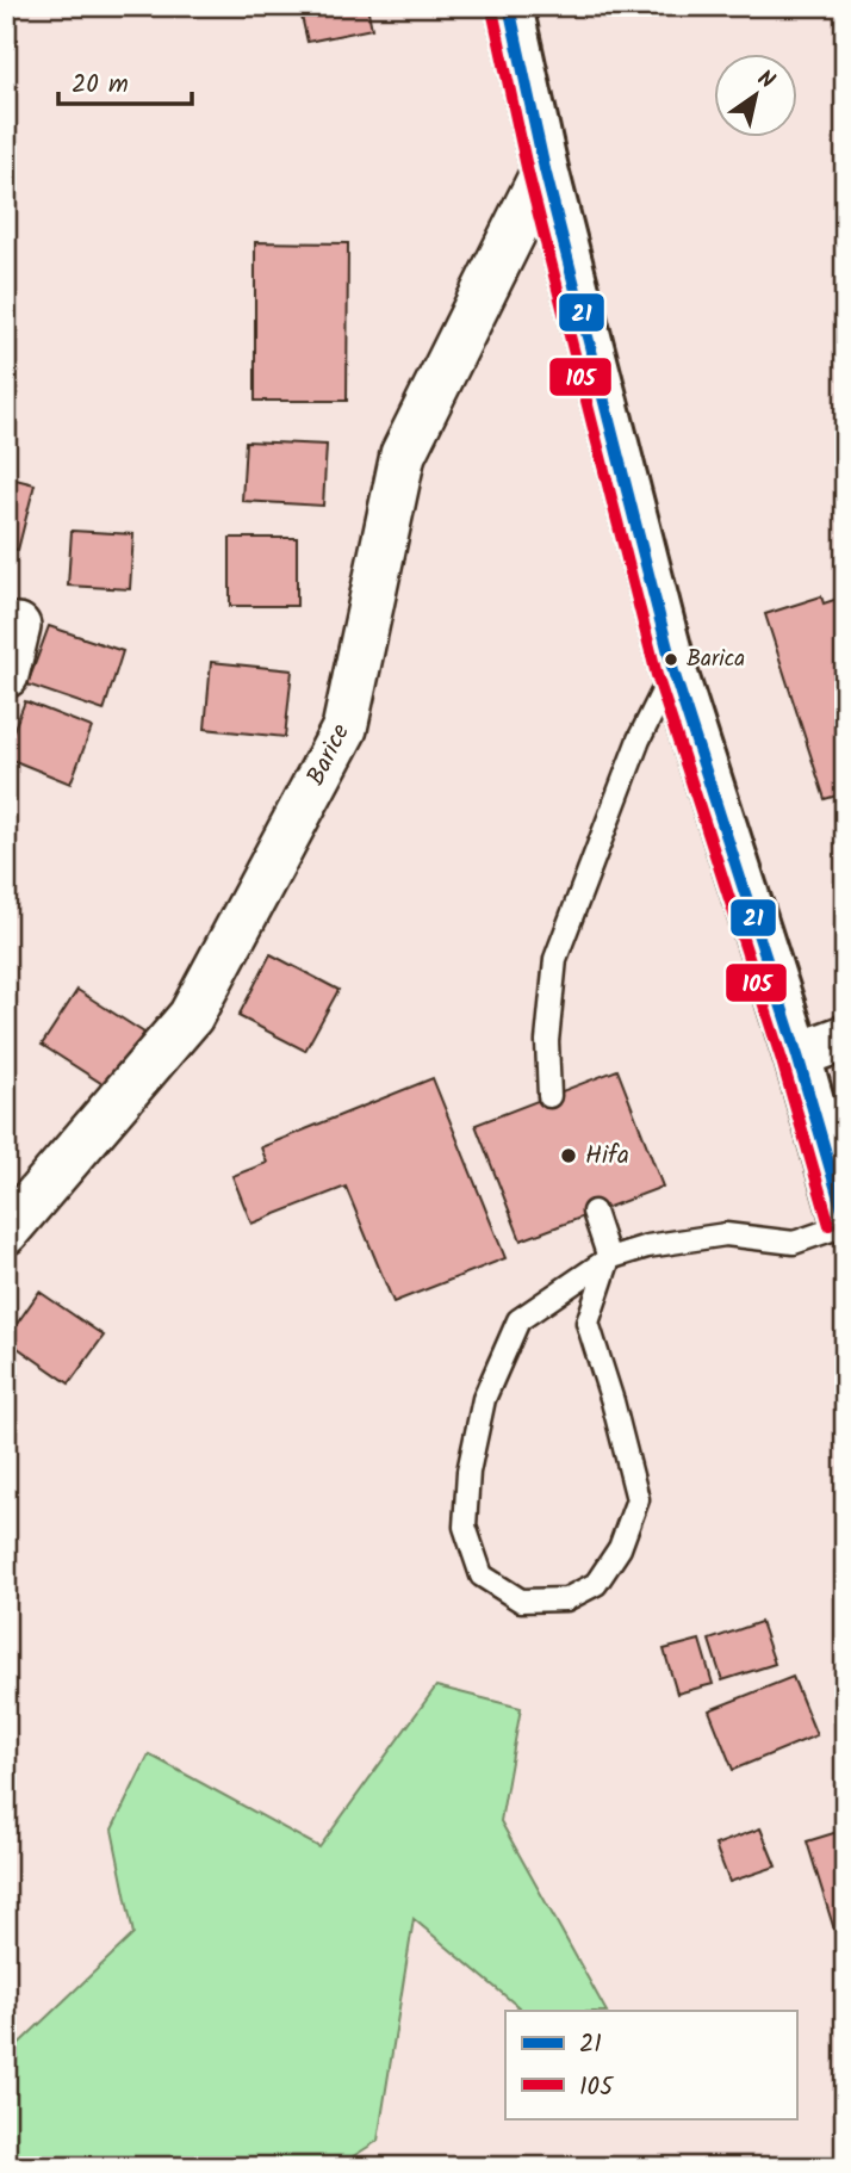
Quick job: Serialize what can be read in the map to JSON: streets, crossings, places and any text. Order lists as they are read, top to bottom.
{
  "streets": {
    "street": ["Barice"]
  },
  "places": ["Barica", "Hifa"],
  "lines": ["transit line 21", "transit line 105"],
  "legend": ["21", "105"],
  "scale_bar": "20 m",
  "north": "top right"
}
